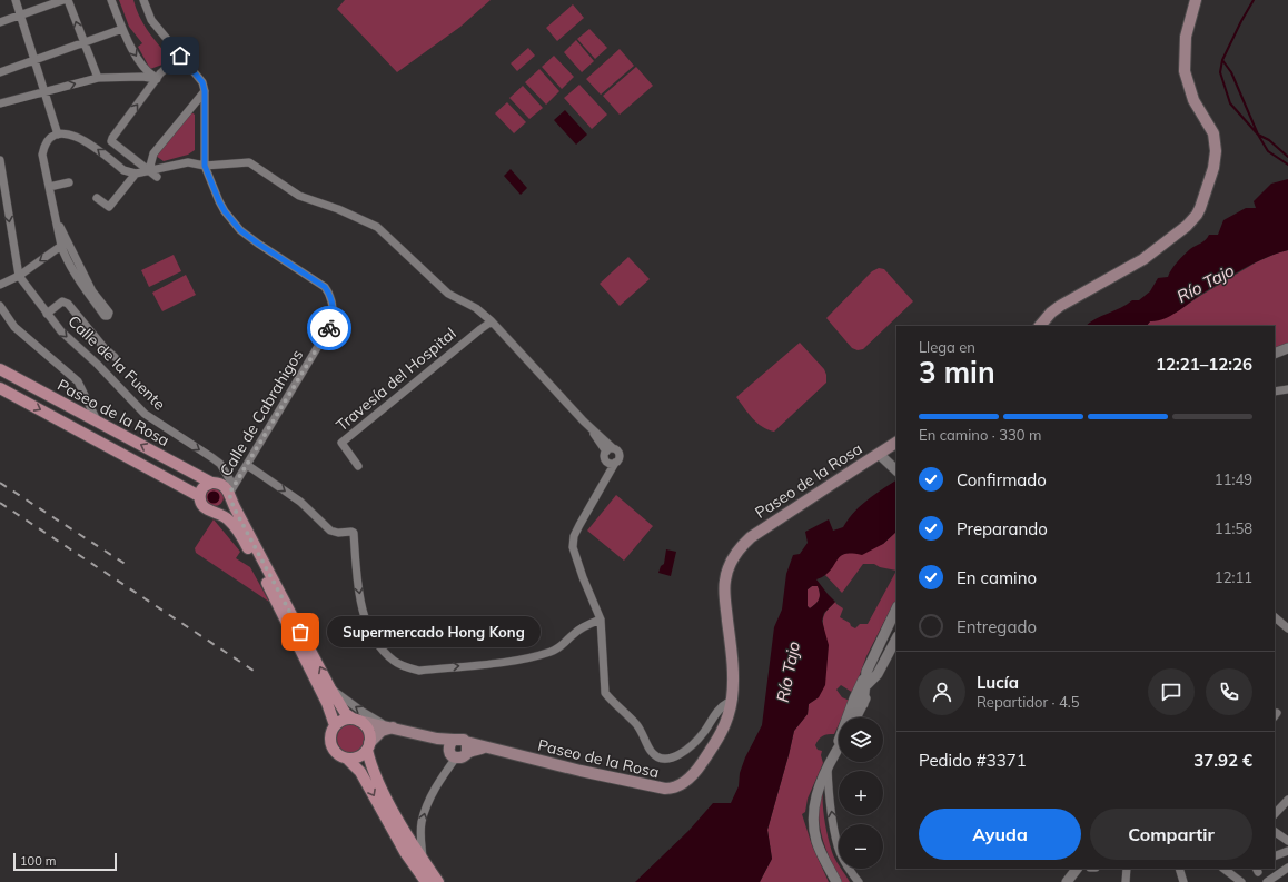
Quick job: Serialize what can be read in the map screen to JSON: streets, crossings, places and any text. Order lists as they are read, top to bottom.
{
  "streets": {
    "main road": ["Paseo de la Rosa"],
    "street": ["Calle de la Fuente", "Travesía del Hospital", "Calle de Cabrahigos"]
  },
  "crossings": [
    ["Calle de la Fuente", "Paseo de la Rosa"],
    ["Calle de la Fuente", "Calle de Cabrahigos"],
    ["Paseo de la Rosa", "Calle de Cabrahigos"]
  ],
  "water": ["Río Tajo"],
  "places": ["Supermercado Hong Kong"],
  "scale_bar": "100 m",
  "page": {
    "heading": ["3 min", "Llega en", "12:21–12:26"],
    "panel": [
      "Lucía",
      "Repartidor · 4.5",
      "Pedido #3371",
      "37.92 €"
    ],
    "bar": "En camino · 330 m",
    "list": [
      ["Confirmado", "11:49"],
      ["Preparando", "11:58"],
      ["En camino", "12:11"],
      "Entregado"
    ],
    "bubble": "Supermercado Hong Kong",
    "map_buttons": ["+", "−"],
    "buttons": ["Ayuda", "Compartir"],
    "scale": "100 m"
  }
}
